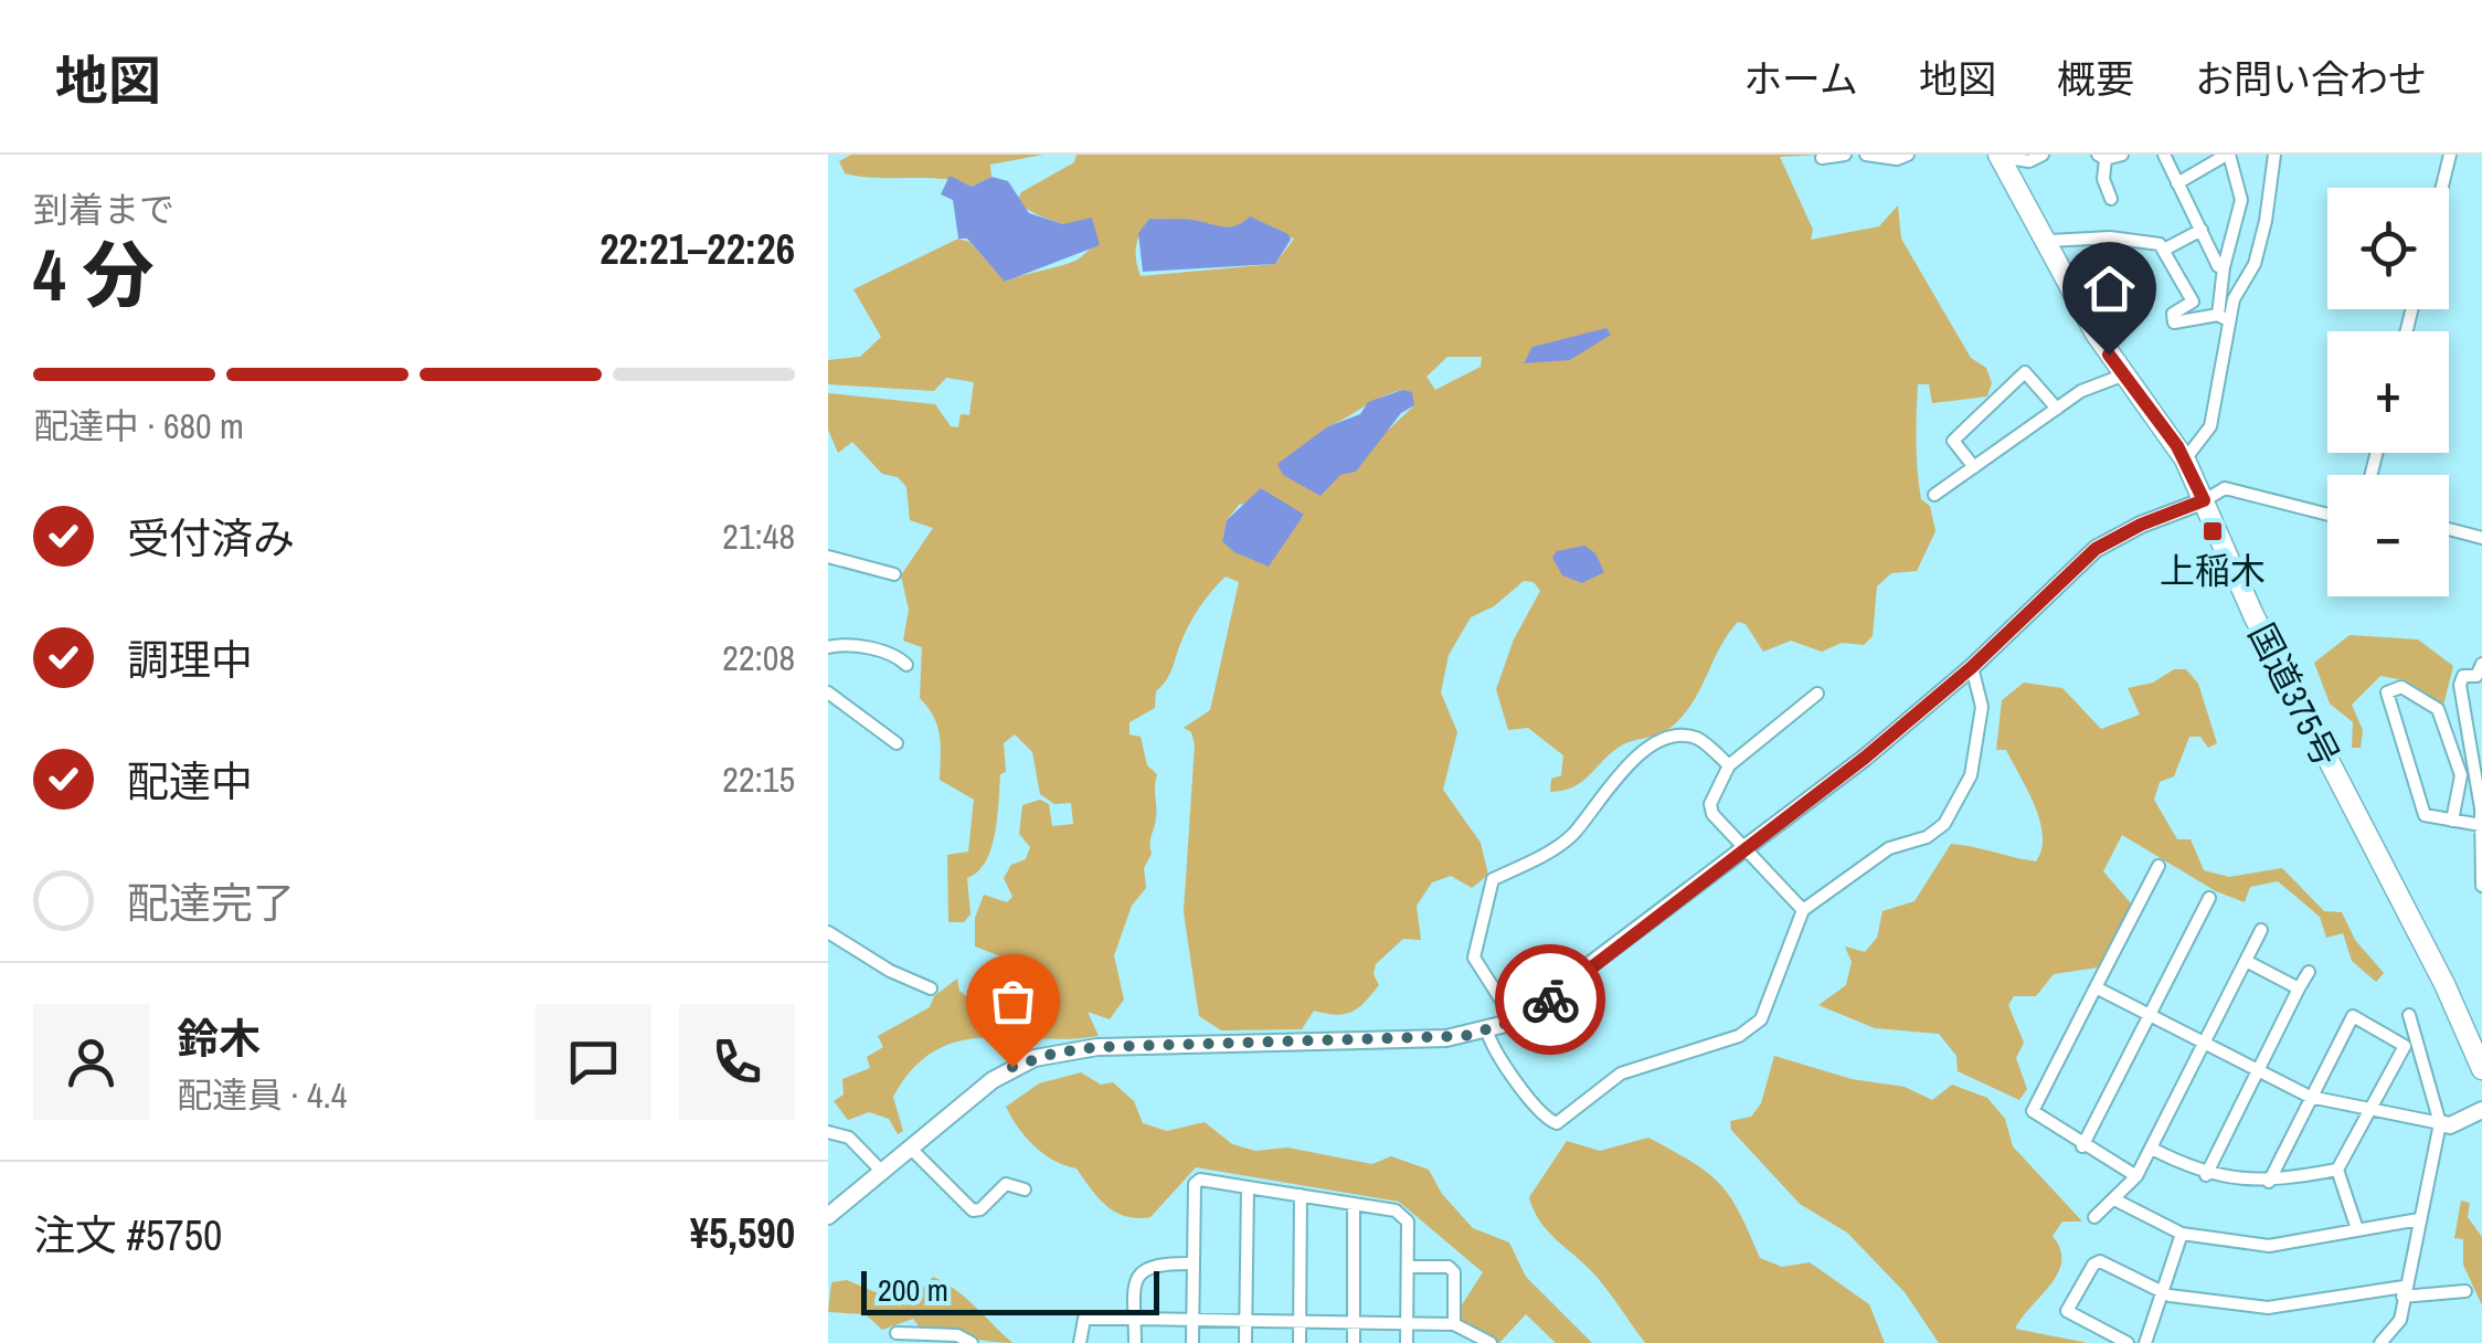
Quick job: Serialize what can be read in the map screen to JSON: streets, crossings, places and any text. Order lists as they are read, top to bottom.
{
  "streets": {
    "highway": ["国道375号"]
  },
  "places": {
    "transit": ["上稲木"]
  },
  "scale_bar": "200 m",
  "page": {
    "header": "地図",
    "nav": [
      "ホーム",
      "地図",
      "概要",
      "お問い合わせ"
    ],
    "heading": ["4 分", "到着まで", "22:21–22:26"],
    "panel": [
      "鈴木",
      "配達員 · 4.4",
      "注文 #5750",
      "¥5,590"
    ],
    "map_buttons": ["+", "−"],
    "bar": "配達中 · 680 m",
    "list": [
      ["受付済み", "21:48"],
      ["調理中", "22:08"],
      ["配達中", "22:15"],
      "配達完了"
    ],
    "scale": "200 m"
  }
}
